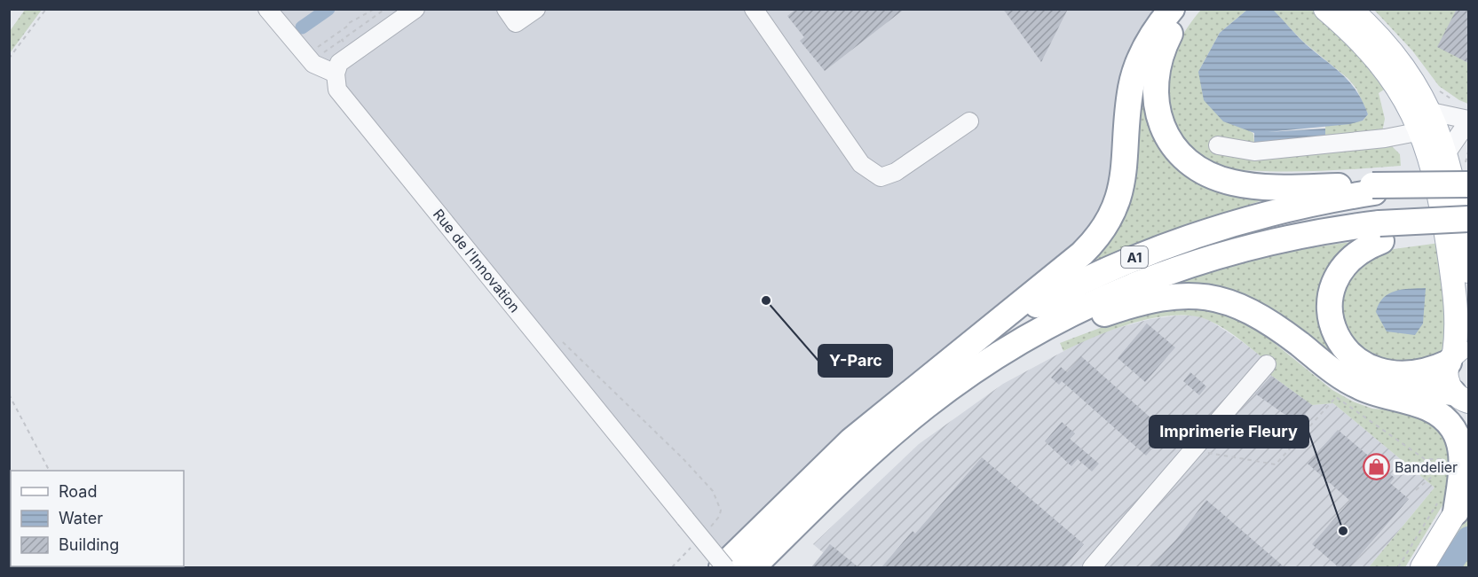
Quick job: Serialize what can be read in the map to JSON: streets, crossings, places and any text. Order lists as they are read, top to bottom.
{
  "streets": {
    "highway": ["A1"],
    "street": ["Rue de l'Innovation"]
  },
  "crossings": [
    ["A1", "Rue de l'Innovation"]
  ],
  "places": {
    "other": ["Y-Parc", "Imprimerie Fleury"],
    "shop": ["Bandelier"]
  },
  "legend": ["Road", "Water", "Building"]
}
